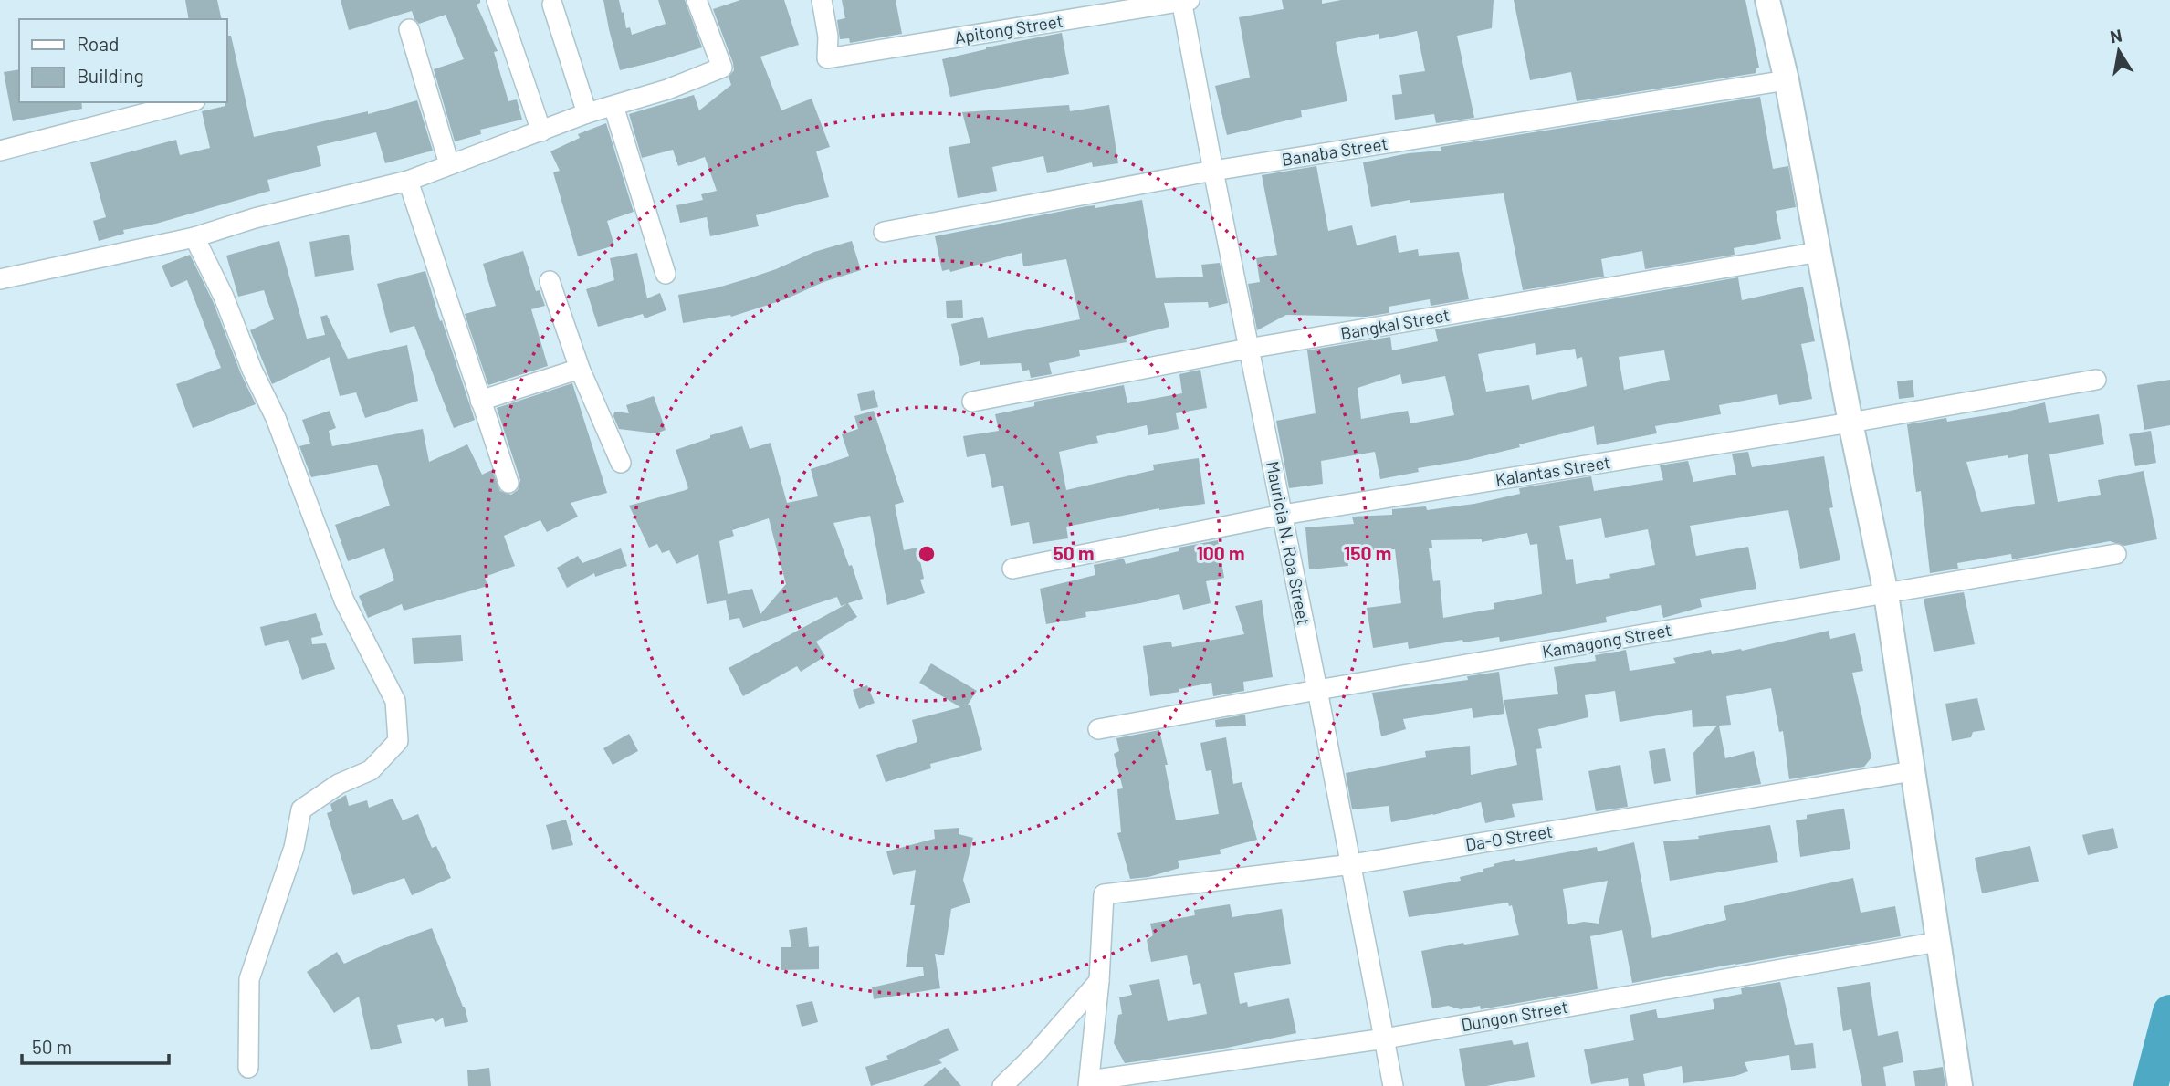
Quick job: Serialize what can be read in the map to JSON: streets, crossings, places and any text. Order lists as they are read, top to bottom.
{
  "streets": {
    "street": [
      "Apitong Street",
      "Banaba Street",
      "Bangkal Street",
      "Kalantas Street",
      "Mauricia N. Roa Street",
      "Kamagong Street",
      "Da-O Street",
      "Dungon Street"
    ]
  },
  "crossings": [
    ["Apitong Street", "Mauricia N. Roa Street"],
    ["Banaba Street", "Mauricia N. Roa Street"],
    ["Bangkal Street", "Mauricia N. Roa Street"],
    ["Kalantas Street", "Mauricia N. Roa Street"],
    ["Mauricia N. Roa Street", "Kamagong Street"],
    ["Mauricia N. Roa Street", "Da-O Street"],
    ["Mauricia N. Roa Street", "Dungon Street"]
  ],
  "legend": ["Road", "Building"],
  "scale_bar": "50 m",
  "north": "top",
  "rings": ["50 m", "100 m", "150 m"]
}
